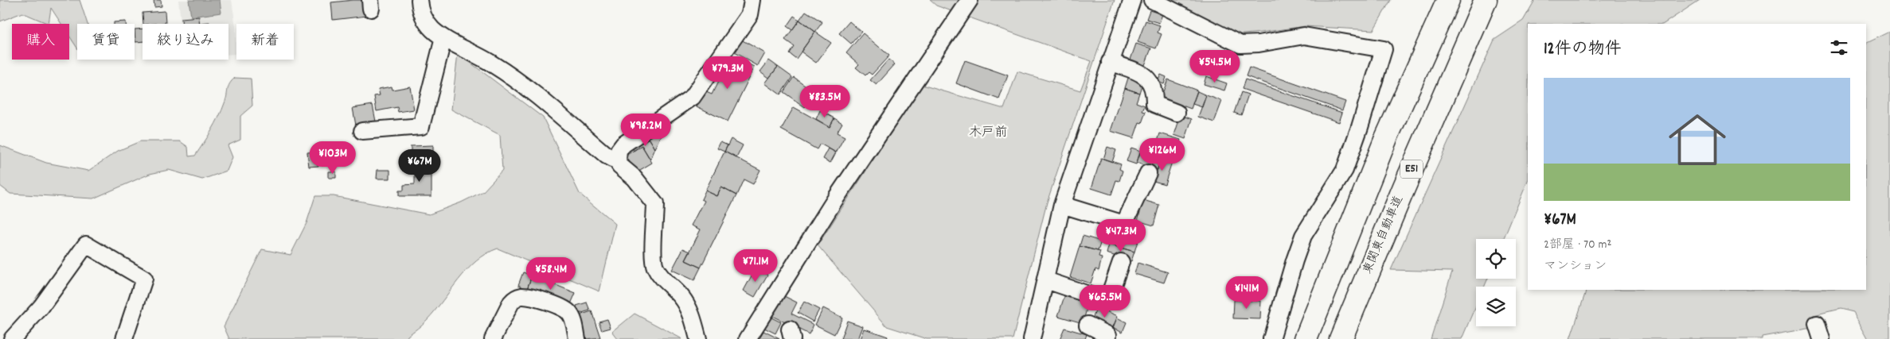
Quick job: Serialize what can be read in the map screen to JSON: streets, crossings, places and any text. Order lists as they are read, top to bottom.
{
  "streets": {
    "highway": ["E51", "東関東自動車道"]
  },
  "districts": ["木戸前"],
  "page": {
    "chip": [
      "購入",
      "賃貸",
      "絞り込み",
      "新着"
    ],
    "heading": "12件の物件",
    "price": [
      "¥54.5M",
      "¥79.3M",
      "¥83.5M",
      "¥98.2M",
      "¥126M",
      "¥103M",
      "¥67M",
      "¥47.3M",
      "¥71.1M",
      "¥58.4M",
      "¥141M",
      "¥65.5M"
    ],
    "list": [
      {
        "name": "¥67M",
        "note": "2部屋 · 70 m² · マンション"
      }
    ]
  }
}
